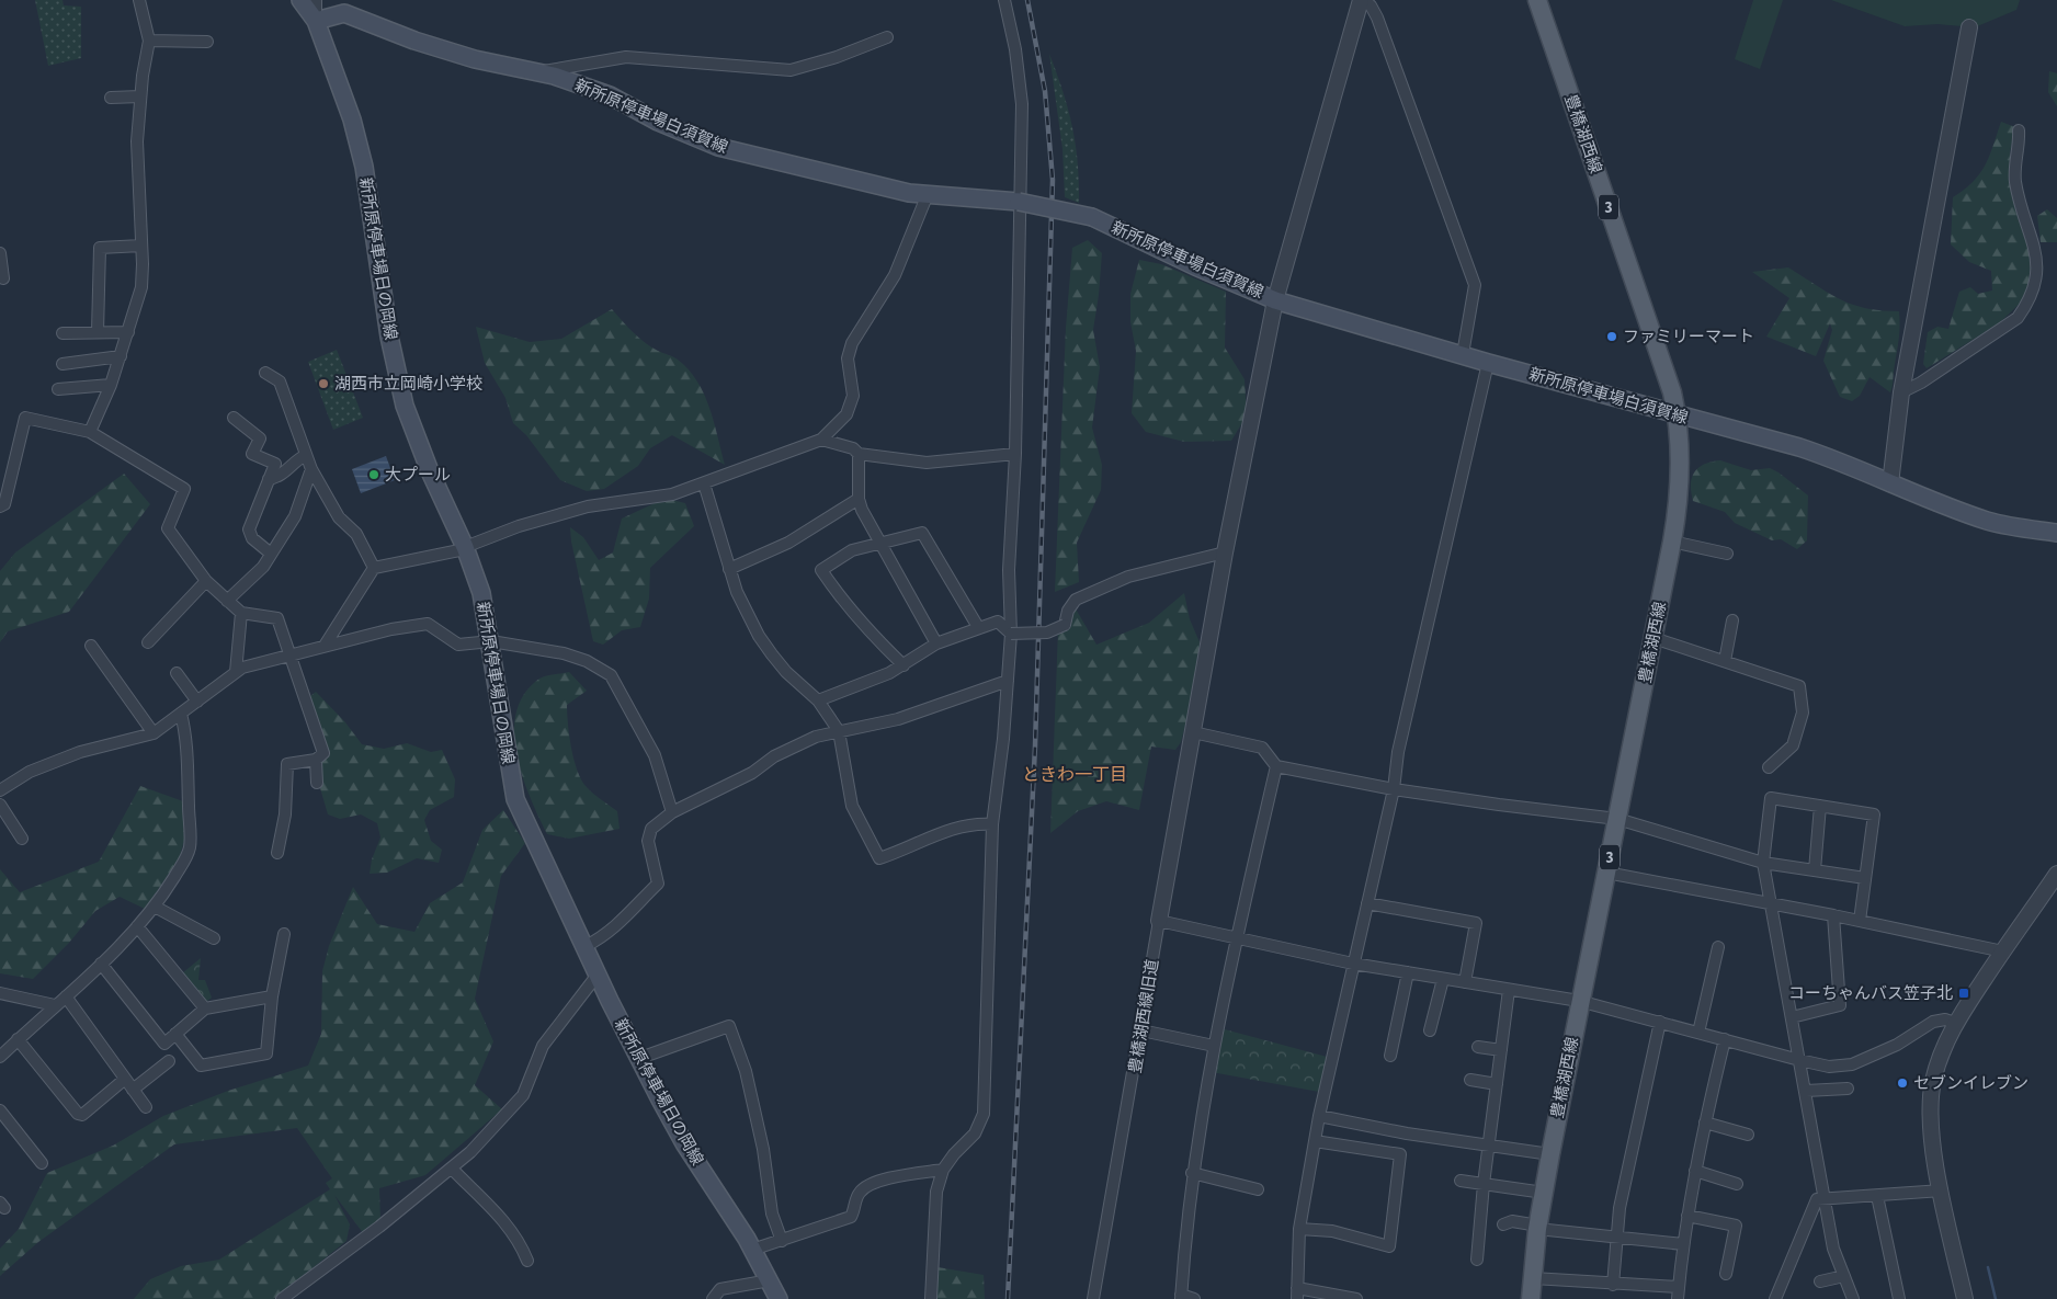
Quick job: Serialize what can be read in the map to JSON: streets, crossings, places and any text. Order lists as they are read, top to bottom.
{
  "streets": {
    "main road": [
      "新所原停車場白須賀線",
      "豊橋湖西線",
      "3",
      "新所原停車場日の岡線"
    ],
    "street": ["豊橋湖西線旧道"]
  },
  "crossings": [
    ["新所原停車場白須賀線", "豊橋湖西線"],
    ["新所原停車場白須賀線", "新所原停車場日の岡線"],
    ["新所原停車場白須賀線", "豊橋湖西線旧道"]
  ],
  "districts": ["ときわ一丁目"],
  "places": {
    "other": [
      "ファミリーマート",
      "湖西市立岡崎小学校",
      "大プール",
      "セブンイレブン"
    ],
    "transit": ["コーちゃんバス笠子北"]
  }
}
